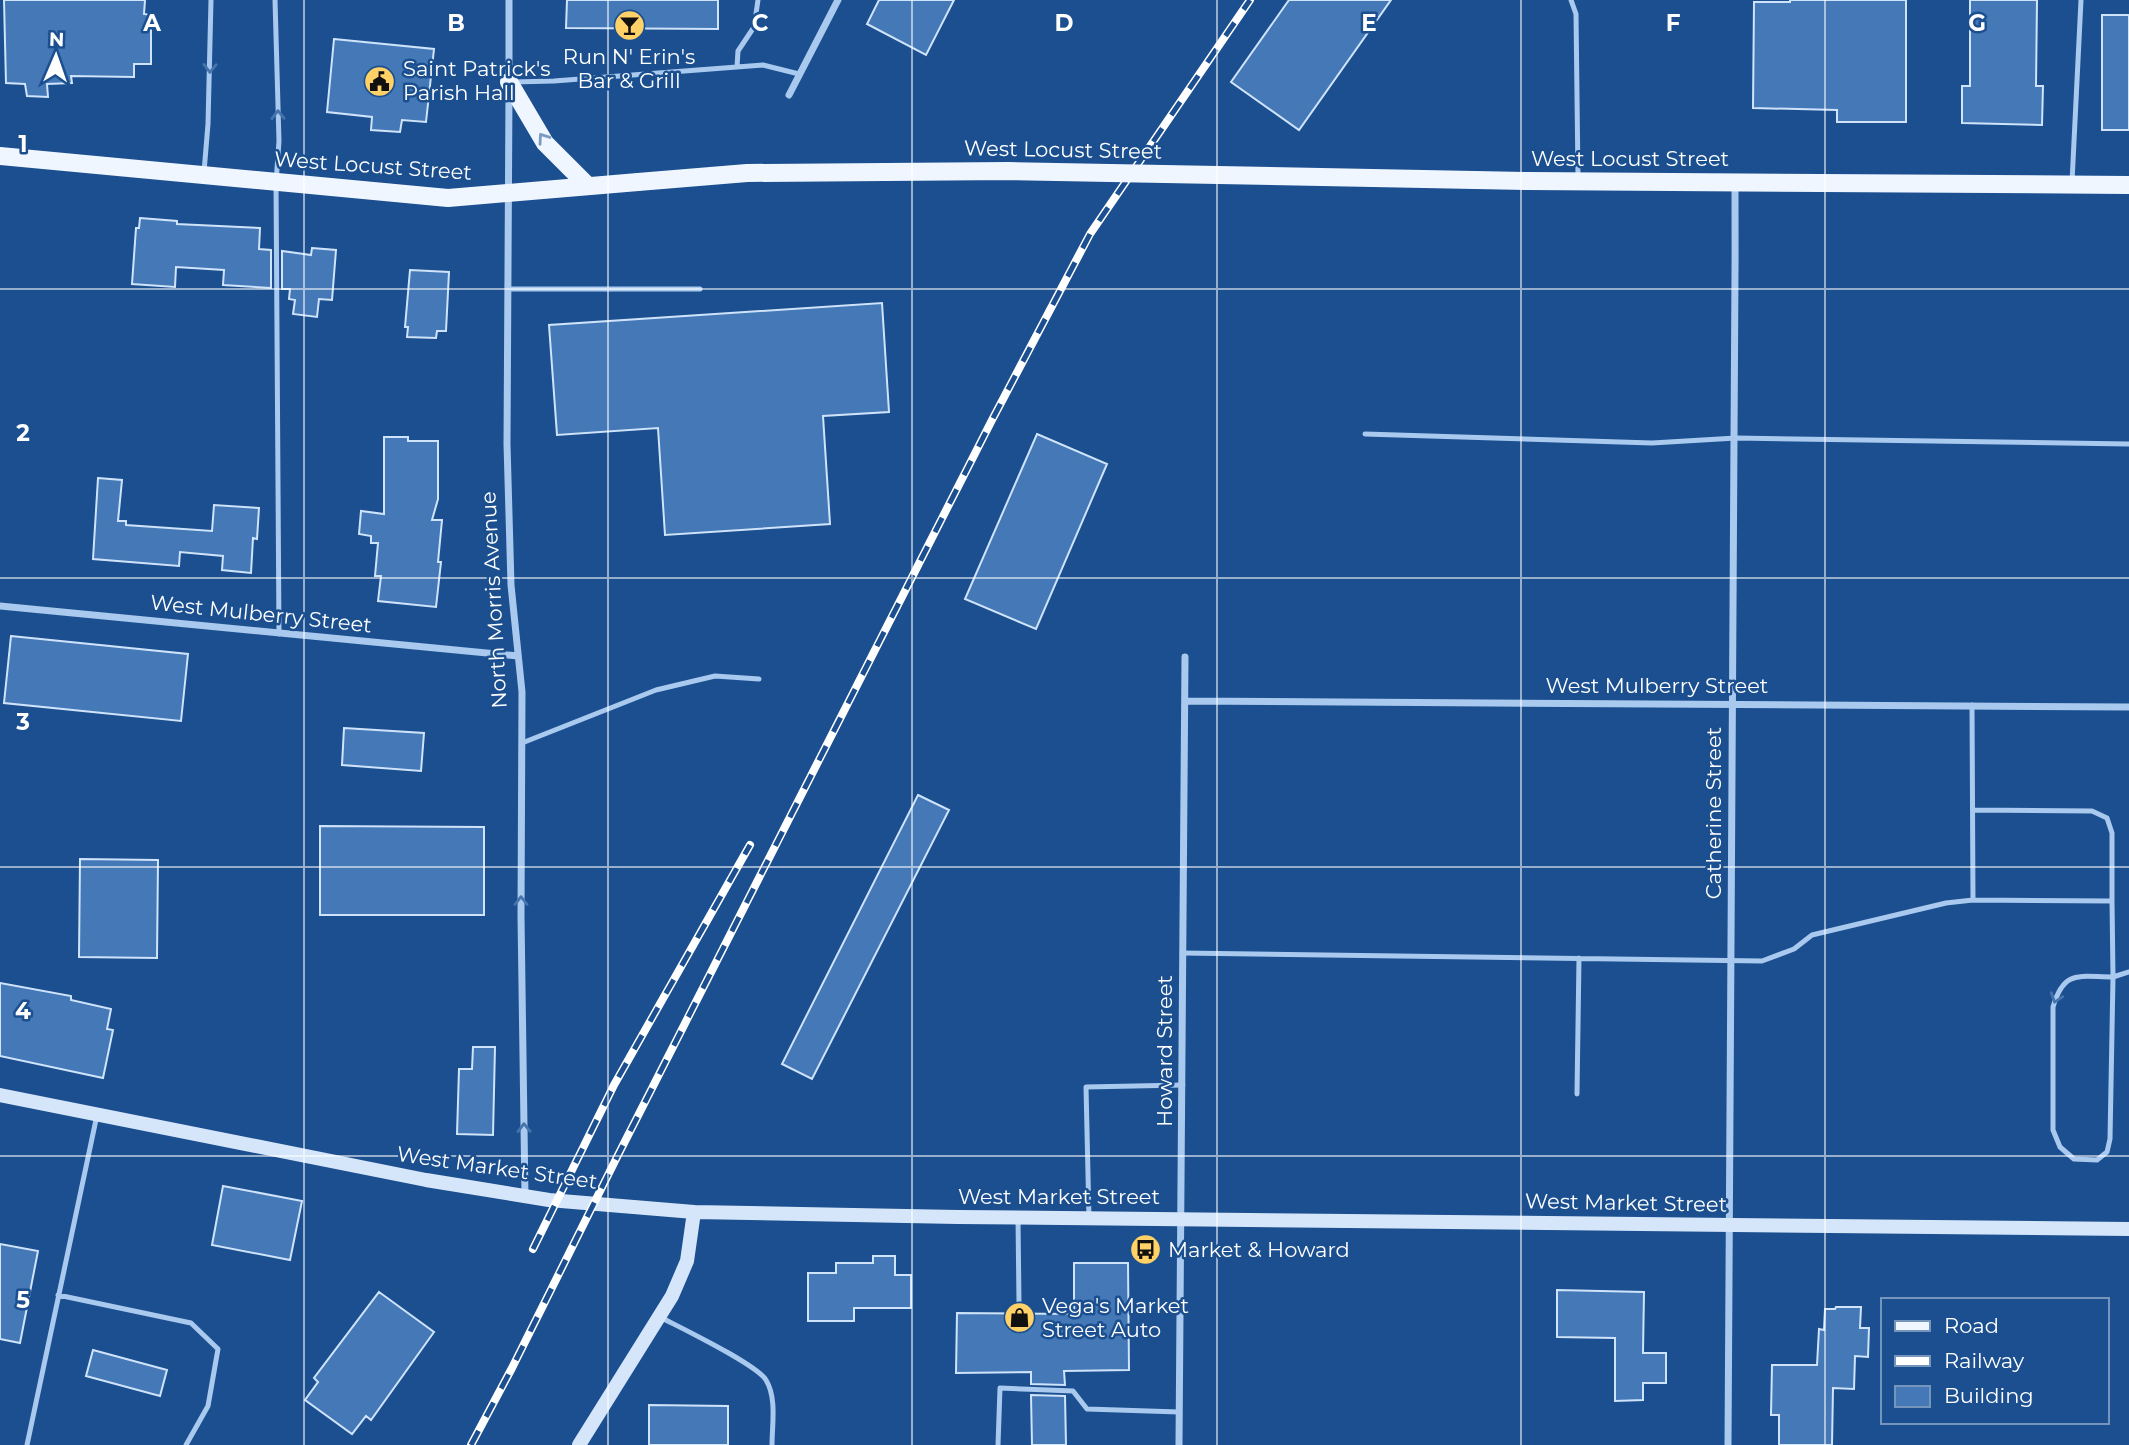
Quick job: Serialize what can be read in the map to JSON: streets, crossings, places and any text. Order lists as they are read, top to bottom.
{
  "streets": {
    "main road": ["West Locust Street"],
    "street": [
      "North Morris Avenue",
      "West Mulberry Street",
      "Catherine Street",
      "Howard Street",
      "West Market Street"
    ]
  },
  "crossings": [
    ["West Locust Street", "North Morris Avenue"],
    ["West Locust Street", "Catherine Street"],
    ["North Morris Avenue", "West Mulberry Street"],
    ["North Morris Avenue", "West Market Street"],
    ["West Mulberry Street", "Catherine Street"],
    ["West Mulberry Street", "Howard Street"],
    ["Catherine Street", "West Market Street"],
    ["Howard Street", "West Market Street"]
  ],
  "one_way": ["North Morris Avenue"],
  "places": {
    "bar": ["Run N' Erin's Bar & Grill"],
    "public building": ["Saint Patrick's Parish Hall"],
    "bus stop": ["Market & Howard"],
    "shop": ["Vega's Market Street Auto"]
  },
  "legend": ["Road", "Railway", "Building"],
  "north": "top",
  "grid": {
    "columns": [
      "A",
      "B",
      "C",
      "D",
      "E",
      "F",
      "G"
    ],
    "rows": [
      "1",
      "2",
      "3",
      "4",
      "5"
    ]
  }
}
